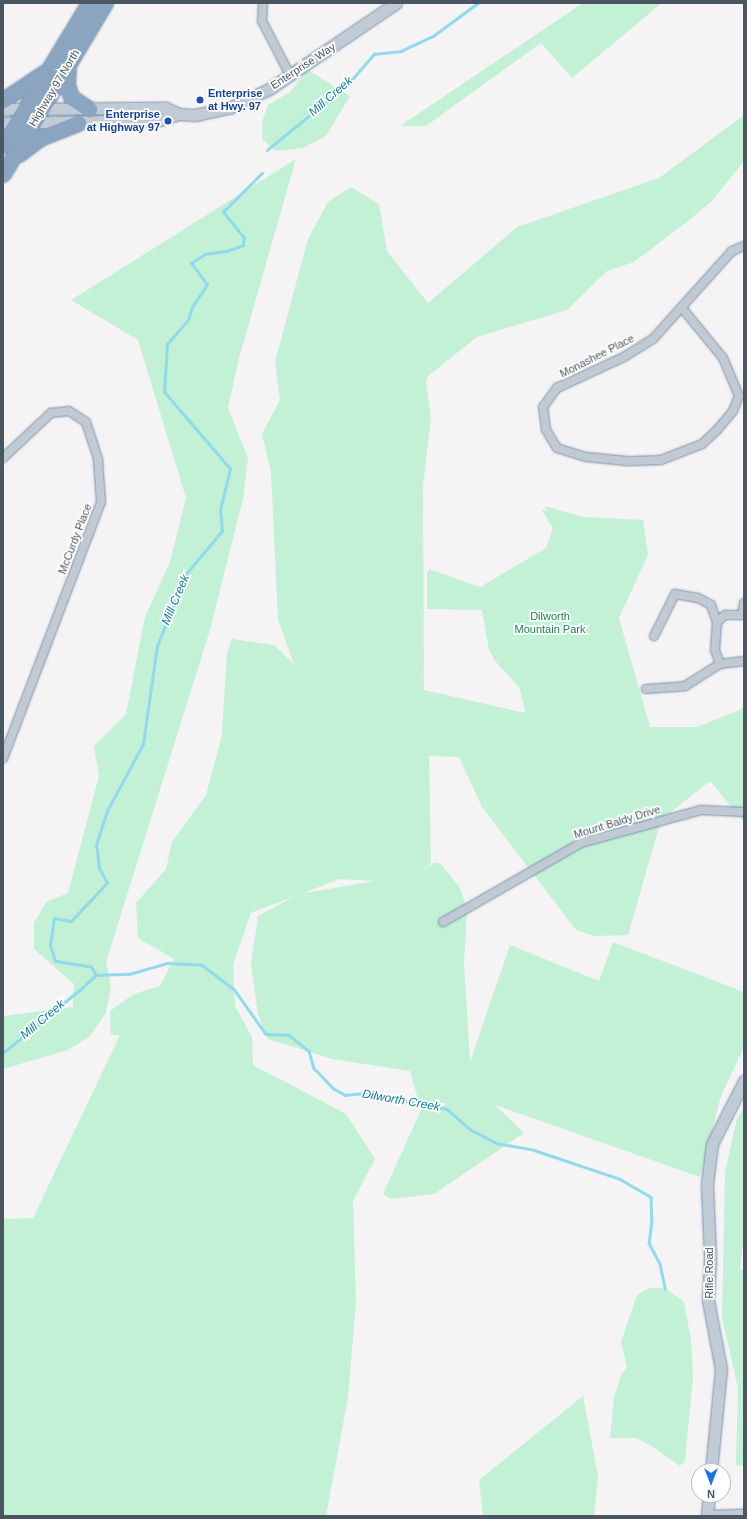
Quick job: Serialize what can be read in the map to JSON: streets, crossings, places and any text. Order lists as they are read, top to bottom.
{
  "streets": {
    "highway": ["Highway 97 North"],
    "street": [
      "Enterprise Way",
      "Monashee Place",
      "McCurdy Place",
      "Mount Baldy Drive",
      "Rifle Road"
    ]
  },
  "crossings": [
    ["Enterprise Way", "Highway 97 North"]
  ],
  "water": ["Mill Creek", "Dilworth Creek"],
  "parks": ["Dilworth Mountain Park"],
  "places": ["Enterprise at Hwy. 97", "Enterprise at Highway 97"],
  "north": "bottom"
}
